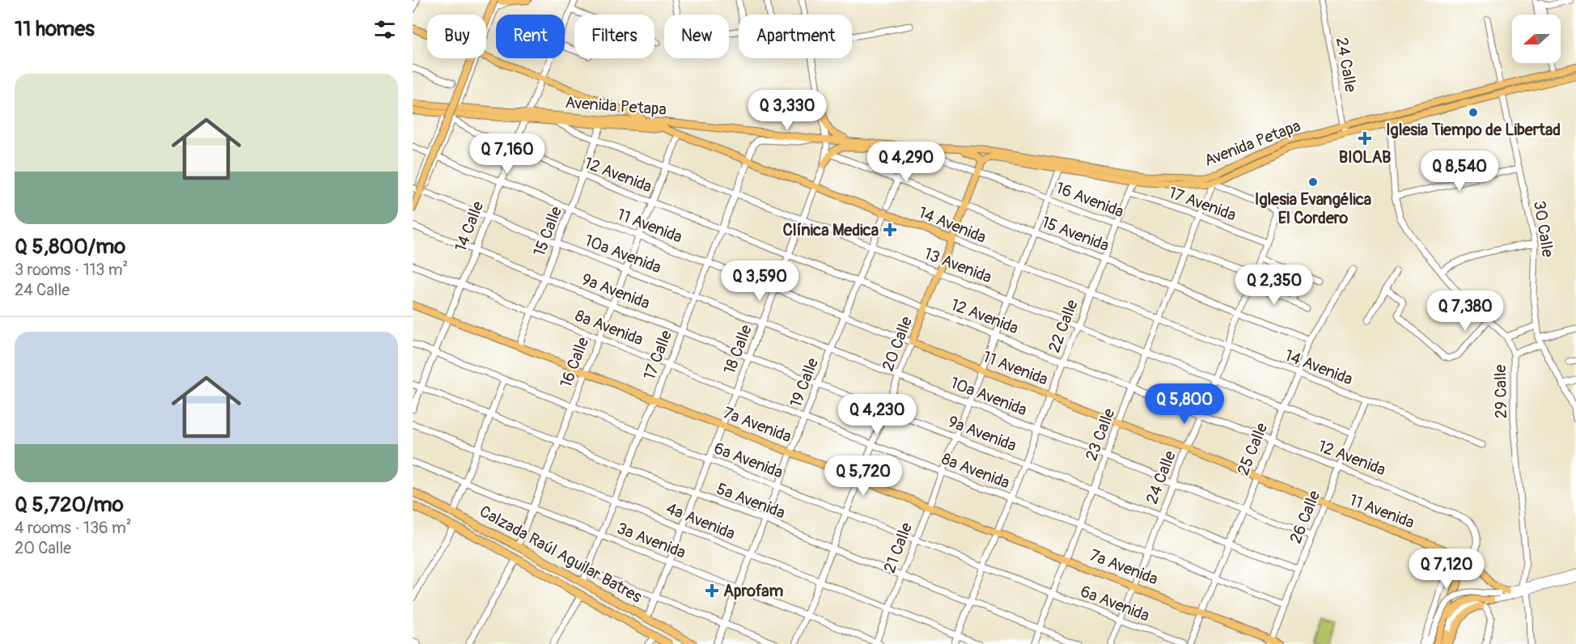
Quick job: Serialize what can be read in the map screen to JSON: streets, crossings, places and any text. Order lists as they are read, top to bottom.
{
  "streets": {
    "highway": ["Calzada Raúl Aguilar Batres"],
    "main road": [
      "Avenida Petapa",
      "14 Avenida",
      "11 Avenida",
      "20 Calle",
      "7a Avenida"
    ],
    "street": [
      "24 Calle",
      "12 Avenida",
      "16 Avenida",
      "17 Avenida",
      "14 Calle",
      "30 Calle",
      "15 Calle",
      "15 Avenida",
      "10a Avenida",
      "13 Avenida",
      "9a Avenida",
      "22 Calle",
      "8a Avenida",
      "18 Calle",
      "17 Calle",
      "16 Calle",
      "19 Calle",
      "29 Calle",
      "23 Calle",
      "25 Calle",
      "6a Avenida",
      "5a Avenida",
      "26 Calle",
      "4a Avenida",
      "3a Avenida",
      "21 Calle"
    ]
  },
  "crossings": [
    ["24 Calle", "Avenida Petapa"],
    ["24 Calle", "12 Avenida"],
    ["24 Calle", "16 Avenida"],
    ["24 Calle", "17 Avenida"],
    ["24 Calle", "14 Avenida"],
    ["24 Calle", "11 Avenida"],
    ["24 Calle", "15 Avenida"],
    ["24 Calle", "10a Avenida"],
    ["24 Calle", "13 Avenida"],
    ["24 Calle", "9a Avenida"],
    ["24 Calle", "8a Avenida"],
    ["24 Calle", "7a Avenida"],
    ["24 Calle", "23 Calle"],
    ["24 Calle", "6a Avenida"],
    ["Avenida Petapa", "12 Avenida"],
    ["Avenida Petapa", "16 Avenida"],
    ["Avenida Petapa", "14 Avenida"],
    ["Avenida Petapa", "14 Calle"],
    ["Avenida Petapa", "30 Calle"],
    ["Avenida Petapa", "15 Calle"],
    ["Avenida Petapa", "13 Avenida"],
    ["Avenida Petapa", "22 Calle"],
    ["Avenida Petapa", "20 Calle"],
    ["Avenida Petapa", "18 Calle"],
    ["Avenida Petapa", "17 Calle"],
    ["Avenida Petapa", "19 Calle"],
    ["Avenida Petapa", "29 Calle"],
    ["Avenida Petapa", "23 Calle"],
    ["Avenida Petapa", "21 Calle"],
    ["12 Avenida", "11 Avenida"],
    ["12 Avenida", "14 Calle"],
    ["12 Avenida", "15 Calle"],
    ["12 Avenida", "22 Calle"],
    ["12 Avenida", "20 Calle"],
    ["12 Avenida", "18 Calle"],
    ["12 Avenida", "17 Calle"],
    ["12 Avenida", "16 Calle"],
    ["12 Avenida", "19 Calle"],
    ["12 Avenida", "23 Calle"],
    ["12 Avenida", "25 Calle"],
    ["12 Avenida", "26 Calle"],
    ["12 Avenida", "21 Calle"],
    ["16 Avenida", "22 Calle"],
    ["16 Avenida", "20 Calle"],
    ["16 Avenida", "23 Calle"],
    ["16 Avenida", "21 Calle"],
    ["17 Avenida", "22 Calle"],
    ["17 Avenida", "23 Calle"],
    ["14 Avenida", "14 Calle"],
    ["14 Avenida", "22 Calle"],
    ["14 Avenida", "20 Calle"],
    ["14 Avenida", "18 Calle"],
    ["14 Avenida", "17 Calle"],
    ["14 Avenida", "16 Calle"],
    ["14 Avenida", "19 Calle"],
    ["14 Avenida", "23 Calle"],
    ["14 Avenida", "25 Calle"],
    ["14 Avenida", "26 Calle"],
    ["14 Avenida", "21 Calle"],
    ["11 Avenida", "14 Calle"],
    ["11 Avenida", "15 Calle"],
    ["11 Avenida", "22 Calle"],
    ["11 Avenida", "20 Calle"],
    ["11 Avenida", "18 Calle"],
    ["11 Avenida", "17 Calle"],
    ["11 Avenida", "16 Calle"],
    ["11 Avenida", "19 Calle"],
    ["11 Avenida", "23 Calle"],
    ["11 Avenida", "25 Calle"],
    ["11 Avenida", "26 Calle"],
    ["11 Avenida", "21 Calle"],
    ["14 Calle", "10a Avenida"],
    ["14 Calle", "9a Avenida"],
    ["14 Calle", "8a Avenida"],
    ["14 Calle", "7a Avenida"],
    ["14 Calle", "6a Avenida"],
    ["14 Calle", "5a Avenida"],
    ["15 Calle", "10a Avenida"],
    ["15 Calle", "13 Avenida"],
    ["15 Calle", "9a Avenida"],
    ["15 Calle", "8a Avenida"],
    ["15 Calle", "7a Avenida"],
    ["15 Avenida", "22 Calle"],
    ["15 Avenida", "20 Calle"],
    ["15 Avenida", "19 Calle"],
    ["15 Avenida", "23 Calle"],
    ["15 Avenida", "25 Calle"],
    ["15 Avenida", "21 Calle"],
    ["10a Avenida", "22 Calle"],
    ["10a Avenida", "20 Calle"],
    ["10a Avenida", "18 Calle"],
    ["10a Avenida", "17 Calle"],
    ["10a Avenida", "16 Calle"],
    ["10a Avenida", "19 Calle"],
    ["10a Avenida", "23 Calle"],
    ["10a Avenida", "25 Calle"],
    ["10a Avenida", "26 Calle"],
    ["10a Avenida", "21 Calle"],
    ["13 Avenida", "22 Calle"],
    ["13 Avenida", "20 Calle"],
    ["13 Avenida", "18 Calle"],
    ["13 Avenida", "17 Calle"],
    ["13 Avenida", "16 Calle"],
    ["13 Avenida", "19 Calle"],
    ["13 Avenida", "23 Calle"],
    ["13 Avenida", "25 Calle"],
    ["13 Avenida", "26 Calle"],
    ["13 Avenida", "21 Calle"],
    ["9a Avenida", "22 Calle"],
    ["9a Avenida", "20 Calle"],
    ["9a Avenida", "18 Calle"],
    ["9a Avenida", "17 Calle"],
    ["9a Avenida", "16 Calle"],
    ["9a Avenida", "19 Calle"],
    ["9a Avenida", "23 Calle"],
    ["9a Avenida", "25 Calle"],
    ["9a Avenida", "26 Calle"],
    ["9a Avenida", "21 Calle"],
    ["22 Calle", "8a Avenida"],
    ["22 Calle", "7a Avenida"],
    ["22 Calle", "6a Avenida"],
    ["22 Calle", "5a Avenida"],
    ["22 Calle", "4a Avenida"],
    ["8a Avenida", "20 Calle"],
    ["8a Avenida", "18 Calle"],
    ["8a Avenida", "17 Calle"],
    ["8a Avenida", "16 Calle"],
    ["8a Avenida", "19 Calle"],
    ["8a Avenida", "23 Calle"],
    ["8a Avenida", "25 Calle"],
    ["8a Avenida", "26 Calle"],
    ["8a Avenida", "21 Calle"],
    ["20 Calle", "7a Avenida"],
    ["20 Calle", "6a Avenida"],
    ["20 Calle", "5a Avenida"],
    ["20 Calle", "4a Avenida"],
    ["20 Calle", "3a Avenida"],
    ["18 Calle", "7a Avenida"],
    ["18 Calle", "6a Avenida"],
    ["18 Calle", "5a Avenida"],
    ["18 Calle", "4a Avenida"],
    ["18 Calle", "3a Avenida"],
    ["18 Calle", "Calzada Raúl Aguilar Batres"],
    ["17 Calle", "7a Avenida"],
    ["17 Calle", "6a Avenida"],
    ["17 Calle", "5a Avenida"],
    ["17 Calle", "4a Avenida"],
    ["17 Calle", "3a Avenida"],
    ["17 Calle", "Calzada Raúl Aguilar Batres"],
    ["16 Calle", "7a Avenida"],
    ["16 Calle", "6a Avenida"],
    ["16 Calle", "5a Avenida"],
    ["16 Calle", "4a Avenida"],
    ["16 Calle", "3a Avenida"],
    ["16 Calle", "Calzada Raúl Aguilar Batres"],
    ["19 Calle", "7a Avenida"],
    ["19 Calle", "6a Avenida"],
    ["19 Calle", "5a Avenida"],
    ["19 Calle", "4a Avenida"],
    ["19 Calle", "3a Avenida"],
    ["7a Avenida", "23 Calle"],
    ["7a Avenida", "25 Calle"],
    ["7a Avenida", "26 Calle"],
    ["7a Avenida", "21 Calle"],
    ["23 Calle", "6a Avenida"],
    ["23 Calle", "5a Avenida"],
    ["6a Avenida", "21 Calle"],
    ["5a Avenida", "21 Calle"],
    ["4a Avenida", "21 Calle"],
    ["3a Avenida", "21 Calle"]
  ],
  "places": {
    "other": ["Iglesia Tiempo de Libertad", "Iglesia Evangélica El Cordero"],
    "health": ["BIOLAB", "Clínica Medica", "Aprofam"]
  },
  "north": "left",
  "page": {
    "heading": "11 homes",
    "chip": [
      "Buy",
      "Rent",
      "Filters",
      "New",
      "Apartment"
    ],
    "list": [
      {
        "name": "Q 5,800/mo",
        "note": "3 rooms · 113 m² · 24 Calle"
      },
      {
        "name": "Q 5,720/mo",
        "note": "4 rooms · 136 m² · 20 Calle"
      }
    ],
    "price": [
      "Q 3,330",
      "Q 7,160",
      "Q 4,290",
      "Q 8,540",
      "Q 3,590",
      "Q 2,350",
      "Q 7,380",
      "Q 5,800",
      "Q 4,230",
      "Q 5,720",
      "Q 7,120"
    ]
  }
}
